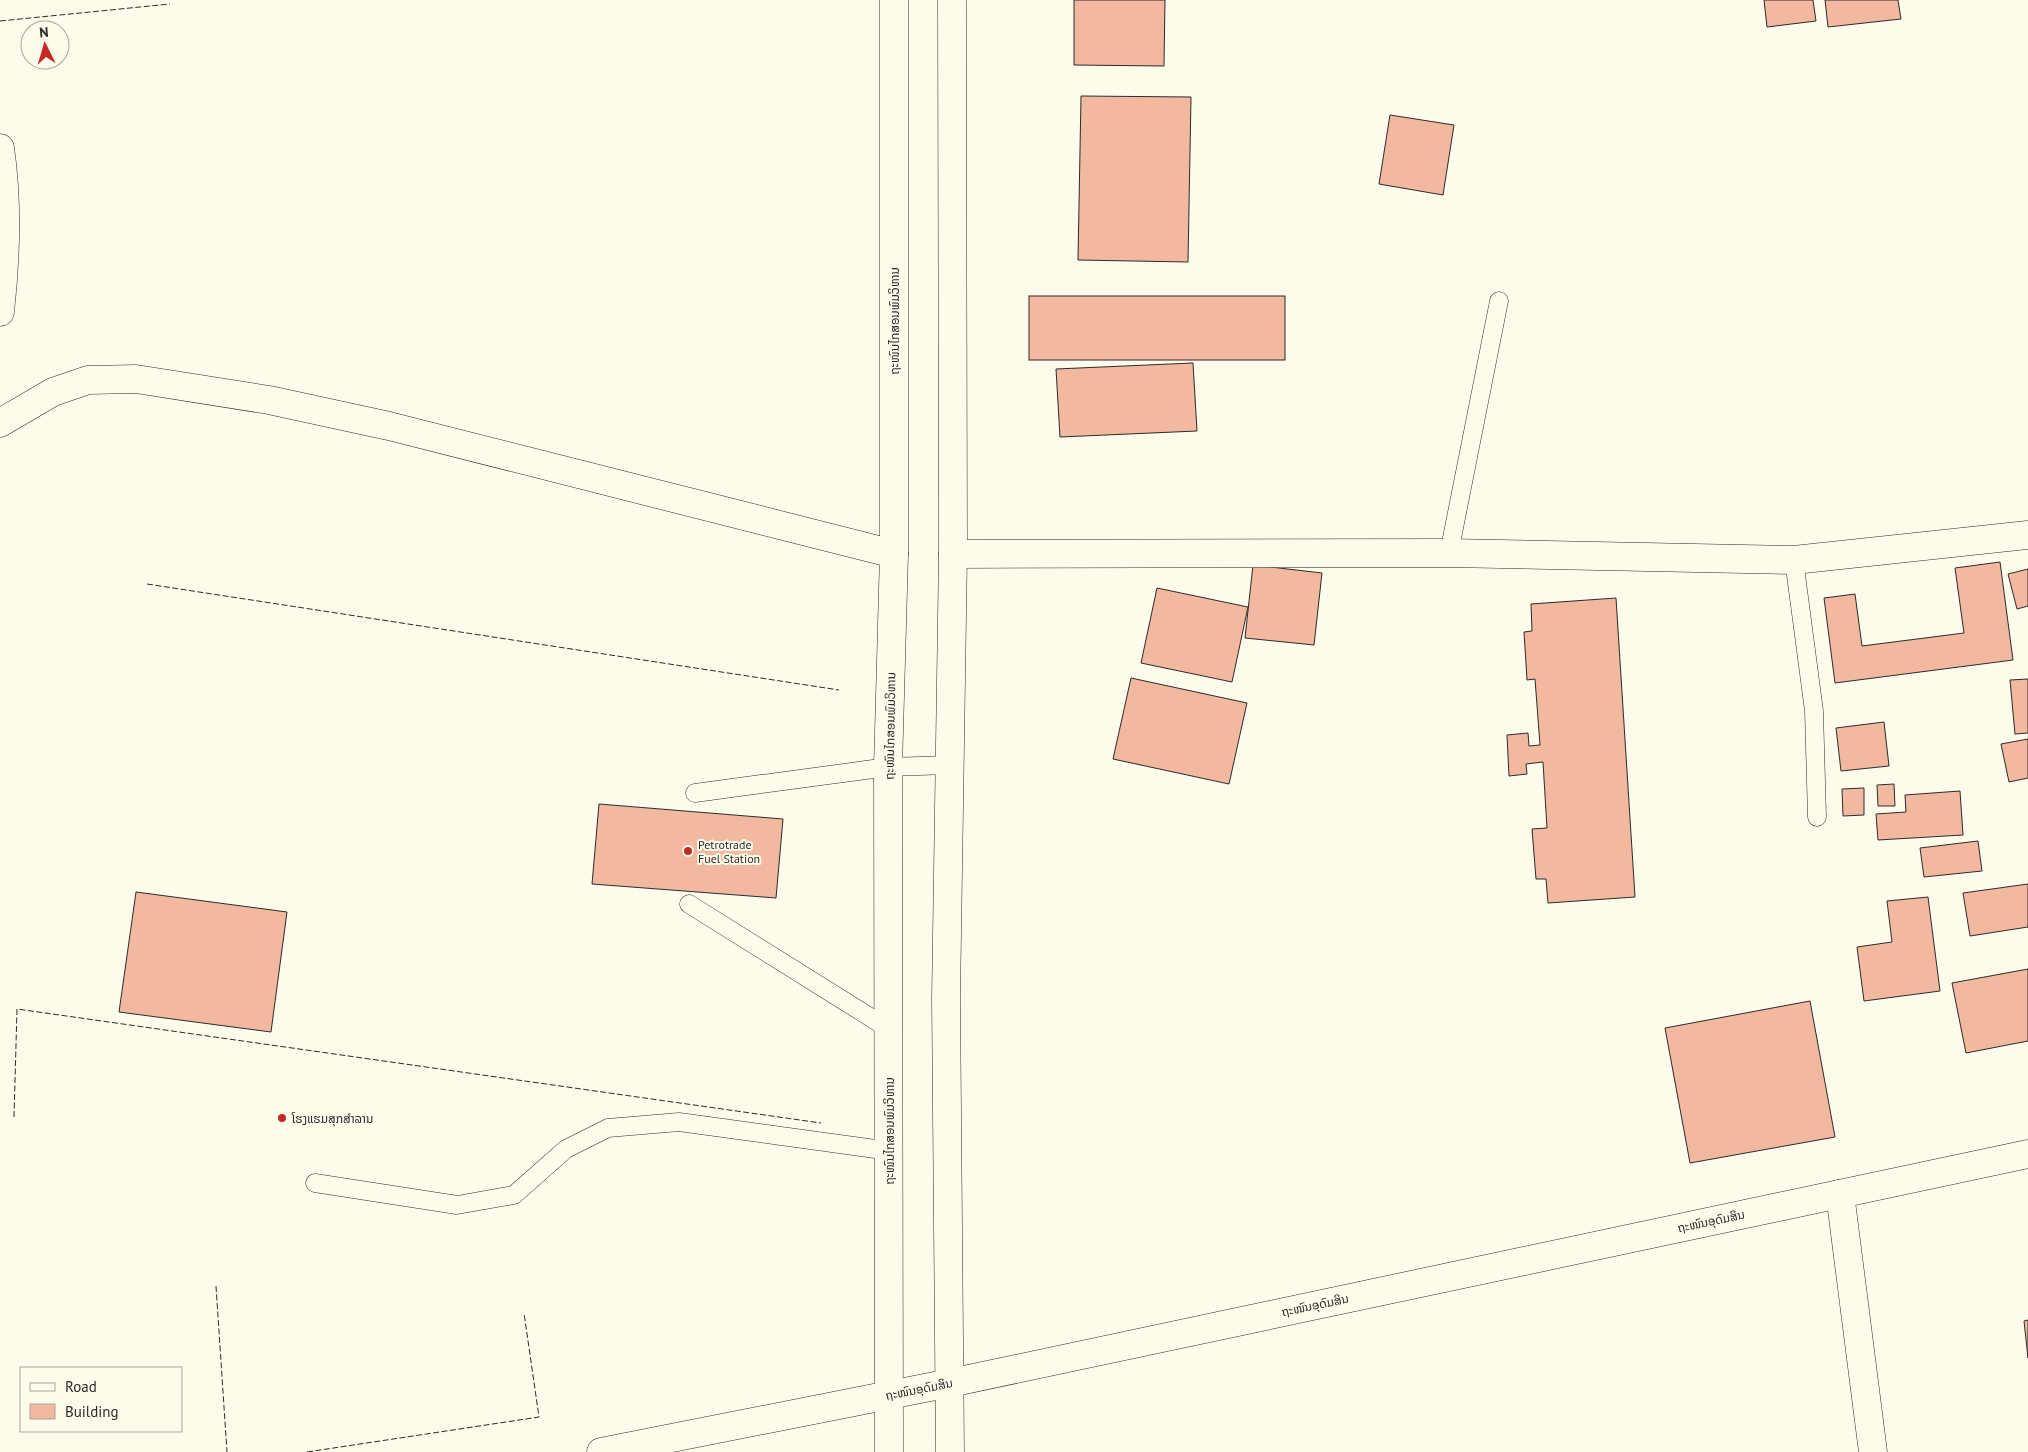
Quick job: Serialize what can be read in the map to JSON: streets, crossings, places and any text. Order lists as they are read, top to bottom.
{
  "streets": {
    "main road": ["ຖະໜົນໄກສອນພົມວິຫານ", "ຖະໜົນອຸດົມສິນ"]
  },
  "crossings": [
    ["ຖະໜົນໄກສອນພົມວິຫານ", "ຖະໜົນອຸດົມສິນ"]
  ],
  "places": ["Petrotrade Fuel Station", "ໂຮງແຮມສຸກສໍາລານ"],
  "legend": ["Road", "Building"],
  "north": "top"
}
